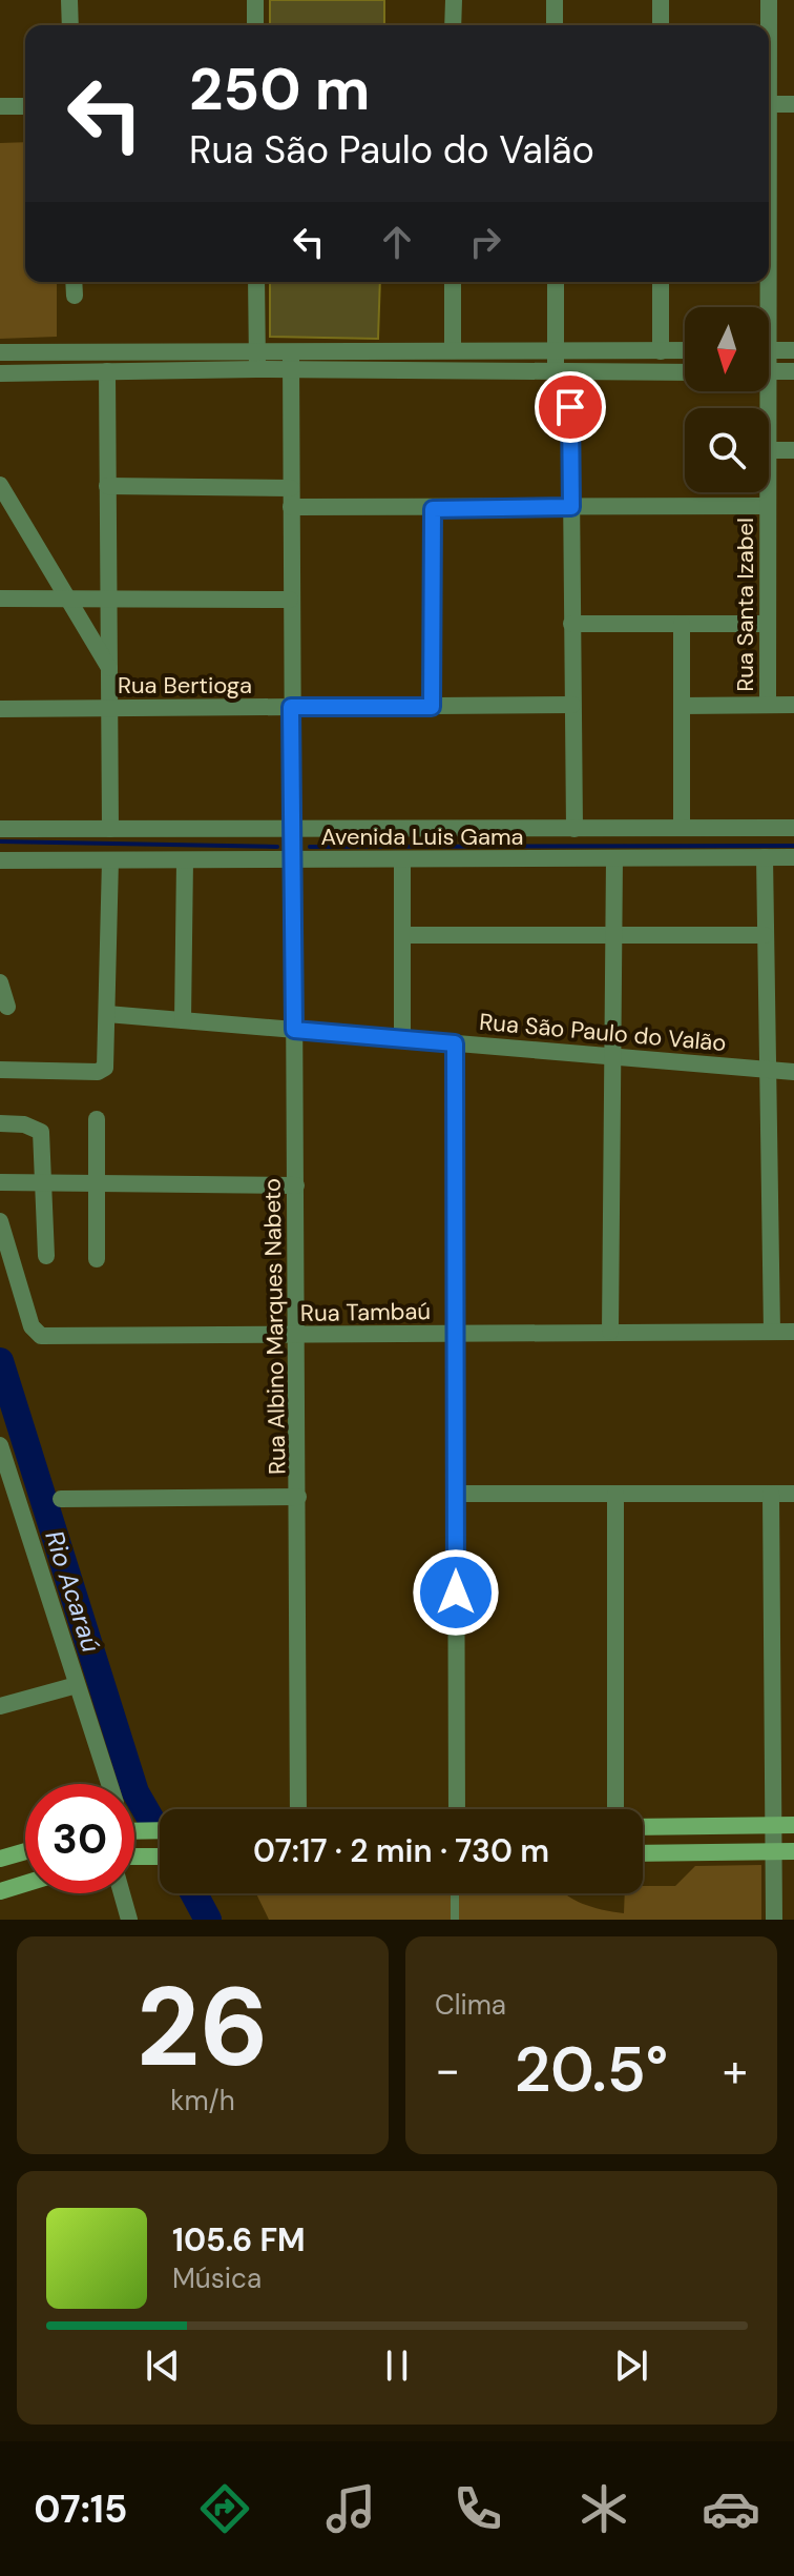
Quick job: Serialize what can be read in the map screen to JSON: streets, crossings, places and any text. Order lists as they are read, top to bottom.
{
  "streets": {
    "street": [
      "Rua Santa Izabel",
      "Rua Bertioga",
      "Avenida Luis Gama",
      "Rua São Paulo do Valão",
      "Rua Tambaú",
      "Rua Albino Marques Nabeto"
    ]
  },
  "crossings": [
    ["Rua Bertioga", "Rua Albino Marques Nabeto"],
    ["Avenida Luis Gama", "Rua Albino Marques Nabeto"],
    ["Rua São Paulo do Valão", "Rua Albino Marques Nabeto"],
    ["Rua Tambaú", "Rua Albino Marques Nabeto"]
  ],
  "water": ["Rio Acaraú"],
  "north": "bottom",
  "page": {
    "turn": ["250 m", "Rua São Paulo do Valão"],
    "limit": "30",
    "trip": "07:17 · 2 min · 730 m",
    "tile": [
      ["26", "km/h"],
      "Clima"
    ],
    "heat": ["−", "20.5°", "+"],
    "song": ["105.6 FM", "Música"],
    "tabs": "07:15"
  }
}
